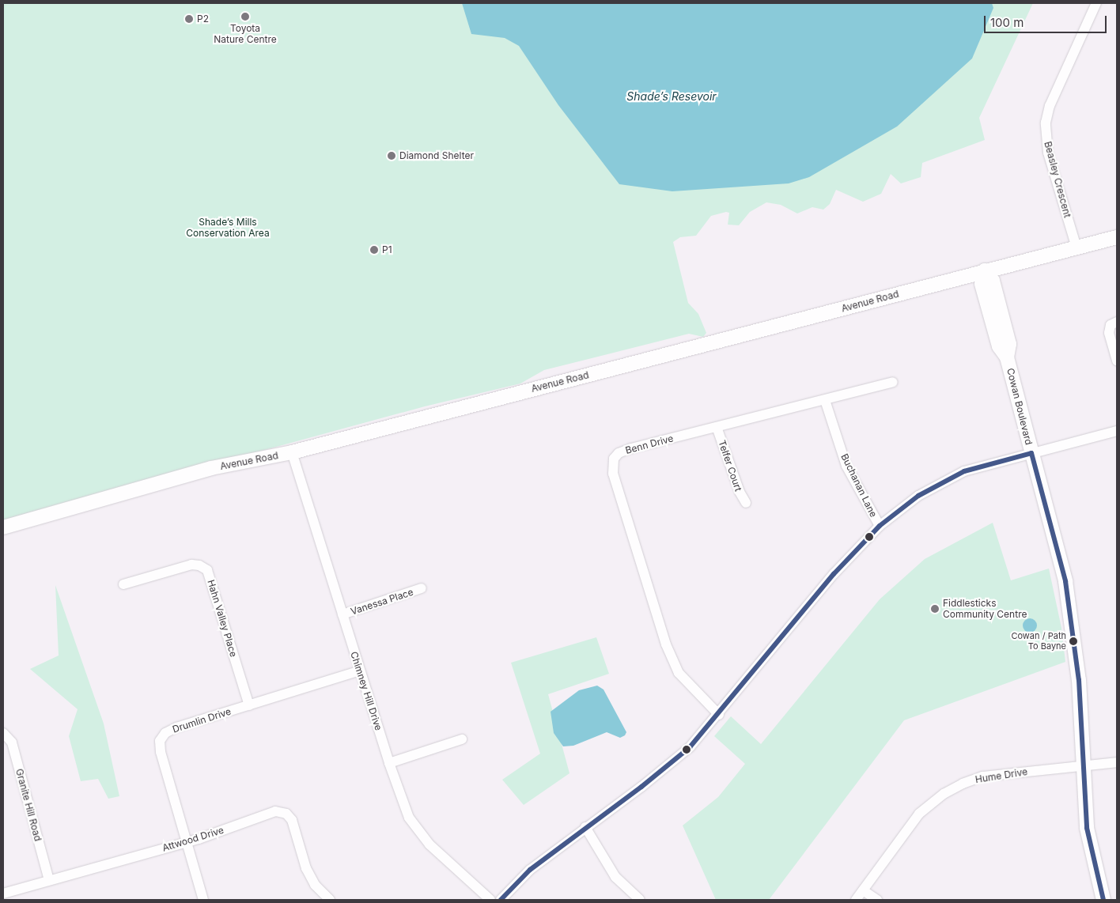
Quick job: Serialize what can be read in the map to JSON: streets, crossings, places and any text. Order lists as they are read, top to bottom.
{
  "streets": {
    "street": [
      "Beasley Crescent",
      "Avenue Road",
      "Cowan Boulevard",
      "Benn Drive",
      "Telfer Court",
      "Buchanan Lane",
      "Vanessa Place",
      "Hahn Valley Place",
      "Chimney Hill Drive",
      "Drumlin Drive",
      "Hume Drive",
      "Granite Hill Road",
      "Attwood Drive"
    ]
  },
  "crossings": [
    ["Beasley Crescent", "Avenue Road"],
    ["Avenue Road", "Cowan Boulevard"],
    ["Avenue Road", "Chimney Hill Drive"],
    ["Cowan Boulevard", "Hume Drive"],
    ["Benn Drive", "Telfer Court"],
    ["Benn Drive", "Buchanan Lane"],
    ["Vanessa Place", "Chimney Hill Drive"],
    ["Hahn Valley Place", "Drumlin Drive"],
    ["Chimney Hill Drive", "Drumlin Drive"],
    ["Drumlin Drive", "Attwood Drive"],
    ["Granite Hill Road", "Attwood Drive"]
  ],
  "water": ["Shade’s Resevoir"],
  "parks": ["Shade’s Mills Conservation Area"],
  "places": [
    "Toyota Nature Centre",
    "P2",
    "Diamond Shelter",
    "P1",
    "Fiddlesticks Community Centre",
    "Cowan / Path To Bayne"
  ],
  "scale_bar": "100 m"
}
